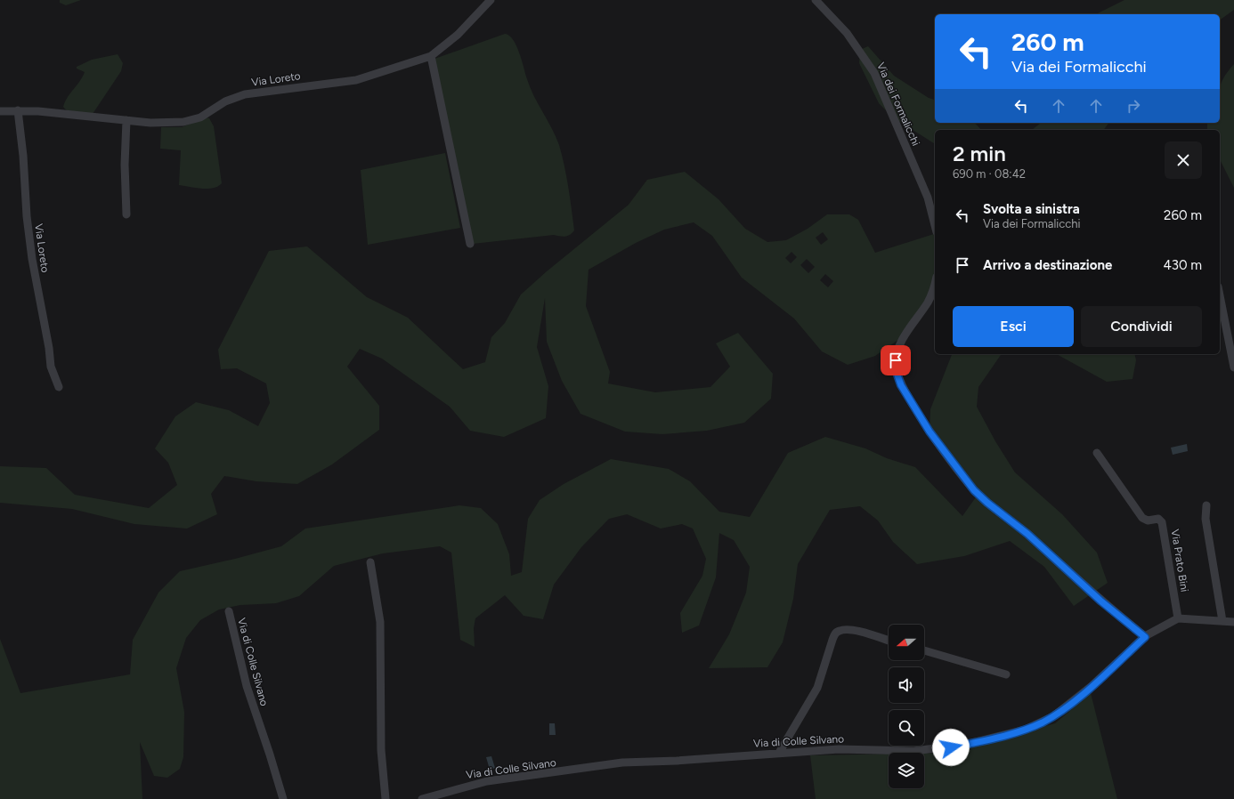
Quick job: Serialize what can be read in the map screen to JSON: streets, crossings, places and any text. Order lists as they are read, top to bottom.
{
  "streets": {
    "street": [
      "Via Loreto",
      "Via dei Formalicchi",
      "Via Prato Bini",
      "Via di Colle Silvano"
    ]
  },
  "north": "left",
  "page": {
    "turn": ["260 m", "Via dei Formalicchi"],
    "heading": ["2 min", "690 m · 08:42"],
    "list": [
      {
        "name": "Svolta a sinistra",
        "note": "Via dei Formalicchi",
        "value": "260 m"
      },
      {
        "name": "Arrivo a destinazione",
        "value": "430 m"
      }
    ],
    "buttons": ["Esci", "Condividi"]
  }
}
